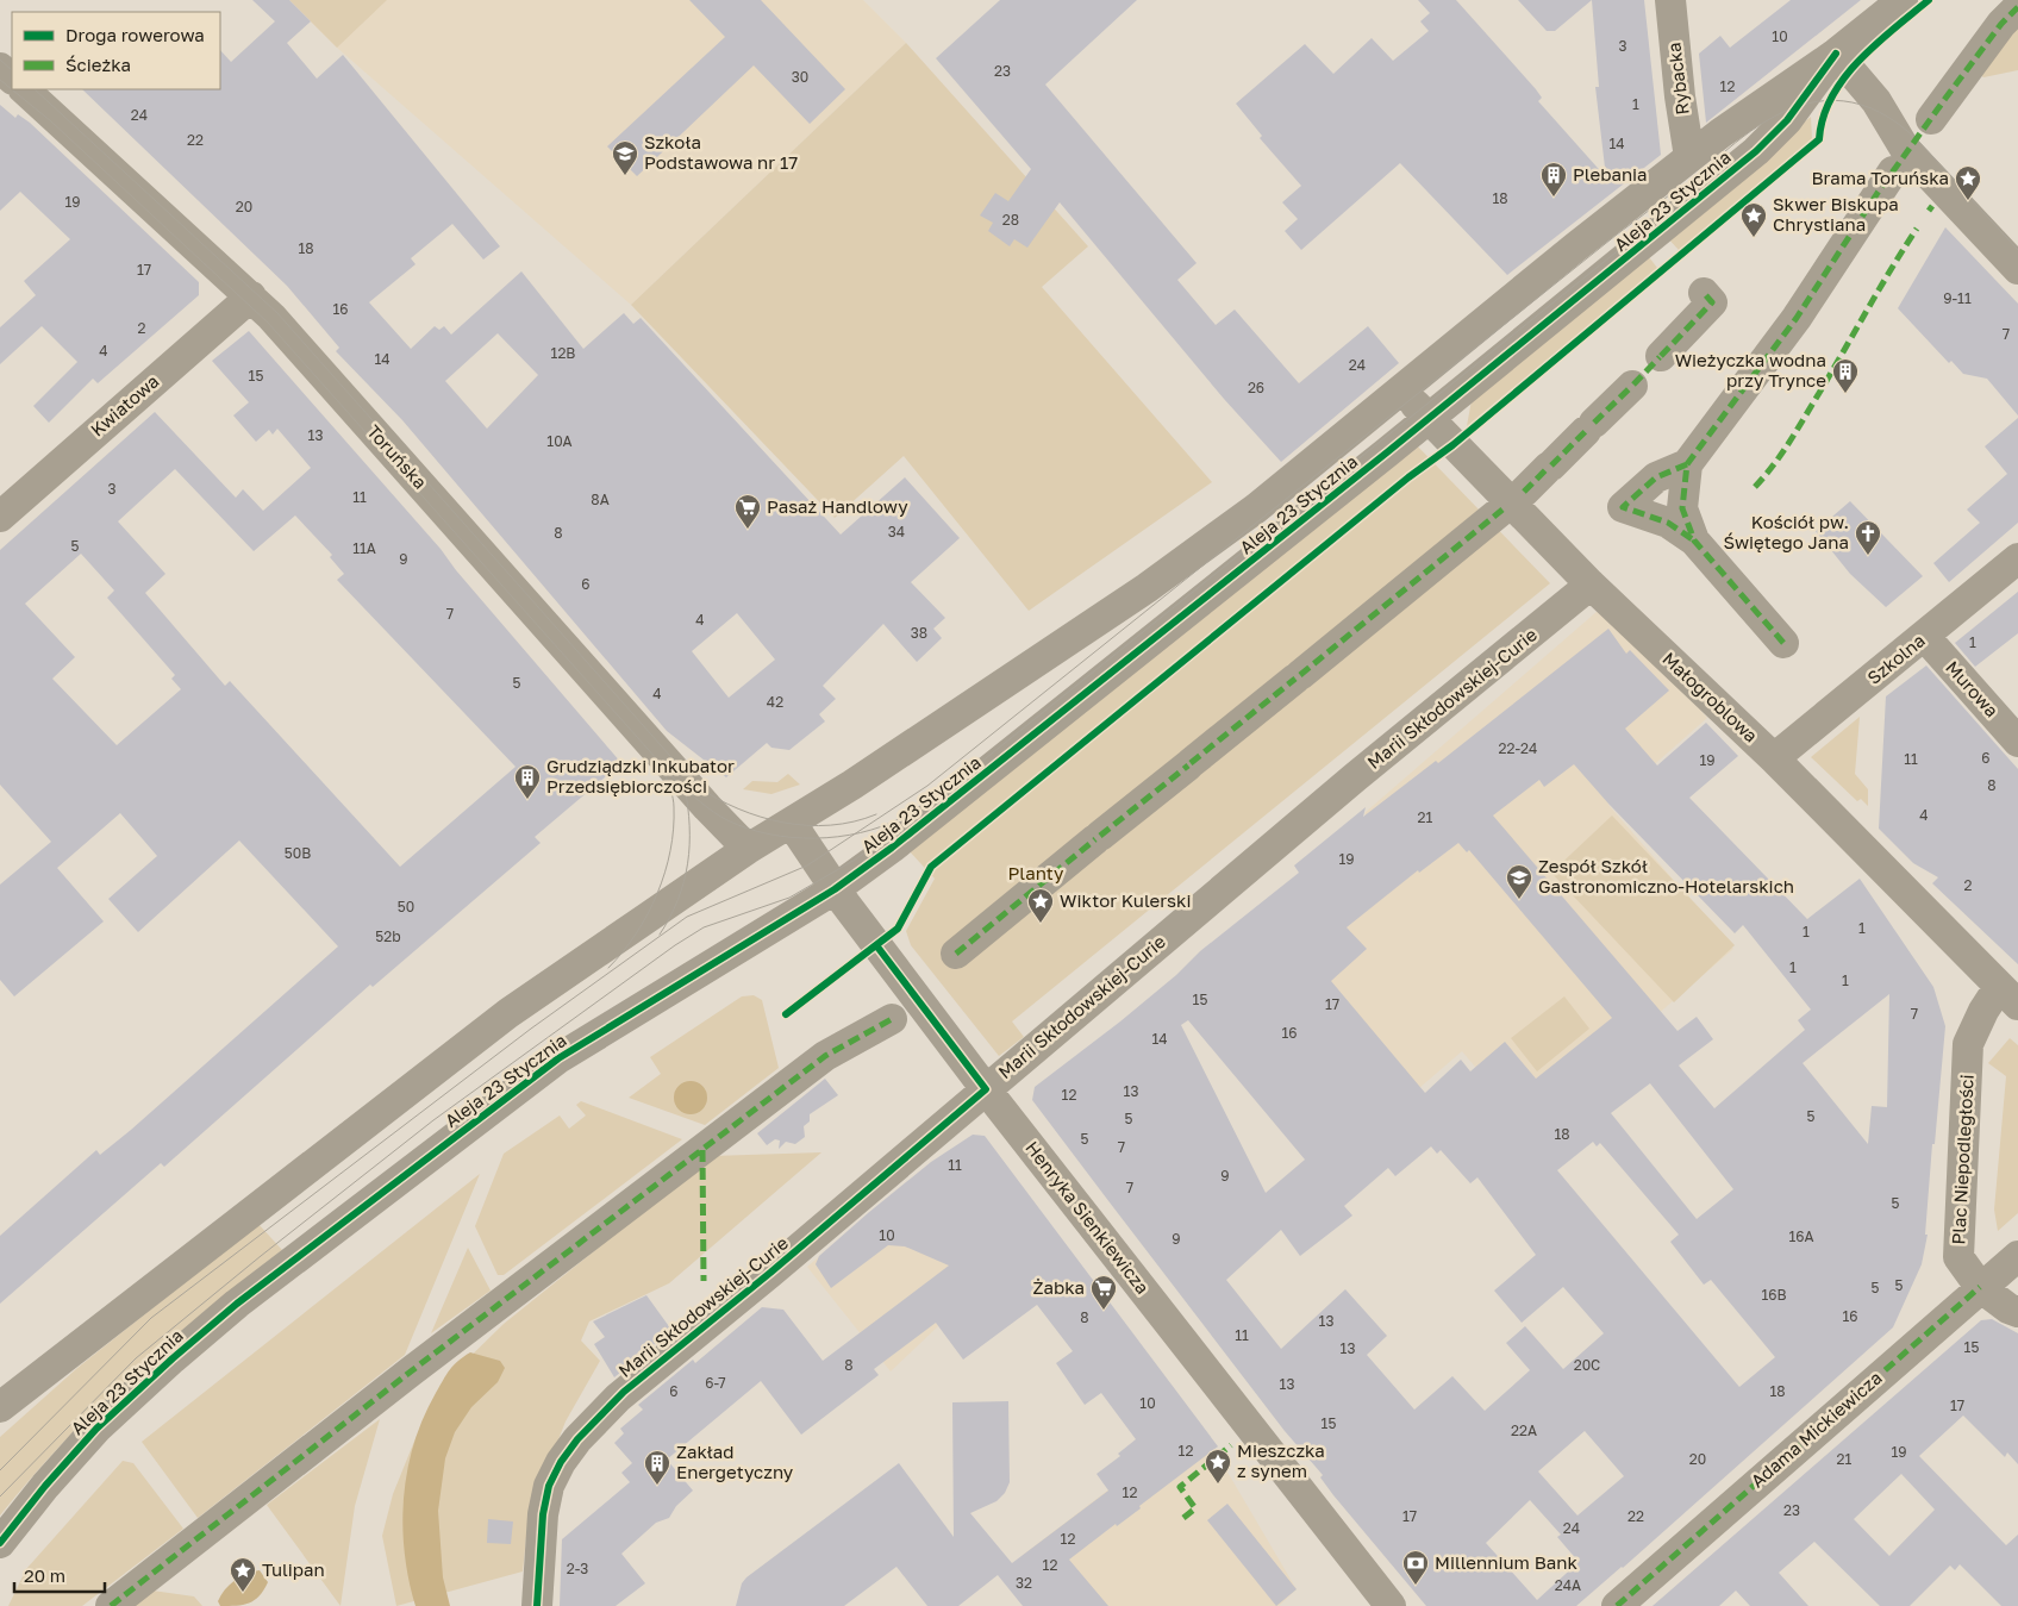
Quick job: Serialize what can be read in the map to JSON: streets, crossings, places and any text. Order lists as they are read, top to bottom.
{
  "streets": {
    "street": [
      "Rybacka",
      "Aleja 23 Stycznia",
      "Kwiatowa",
      "Toruńska",
      "Szkolna",
      "Murowa",
      "Małogroblowa",
      "Marii Skłodowskiej-Curie",
      "Plac Niepodległości",
      "Henryka Sienkiewicza",
      "Adama Mickiewicza"
    ]
  },
  "crossings": [
    ["Rybacka", "Aleja 23 Stycznia"],
    ["Aleja 23 Stycznia", "Toruńska"],
    ["Aleja 23 Stycznia", "Małogroblowa"],
    ["Aleja 23 Stycznia", "Henryka Sienkiewicza"],
    ["Kwiatowa", "Toruńska"],
    ["Szkolna", "Murowa"],
    ["Szkolna", "Małogroblowa"],
    ["Małogroblowa", "Marii Skłodowskiej-Curie"],
    ["Małogroblowa", "Plac Niepodległości"],
    ["Marii Skłodowskiej-Curie", "Henryka Sienkiewicza"],
    ["Plac Niepodległości", "Adama Mickiewicza"]
  ],
  "parks": ["Planty"],
  "places": {
    "school or university": ["Szkoła Podstawowa nr 17", "Zespół Szkół Gastronomiczno-Hotelarskich"],
    "building": [
      "Plebania",
      "Wieżyczka wodna przy Trynce",
      "Grudziądzki Inkubator Przedsiębiorczości",
      "Zakład Energetyczny"
    ],
    "place": [
      "Brama Toruńska",
      "Skwer Biskupa Chrystiana",
      "Wiktor Kulerski",
      "Mieszczka z synem",
      "Tulipan"
    ],
    "supermarket": ["Pasaż Handlowy", "Żabka"],
    "church": ["Kościół pw. Świętego Jana"],
    "bank": ["Millennium Bank"]
  },
  "house_numbers": [
    "10",
    "3",
    "23",
    "30",
    "12",
    "1",
    "24",
    "22",
    "14",
    "18",
    "19",
    "20",
    "28",
    "18",
    "17",
    "9-11",
    "16",
    "2",
    "7",
    "4",
    "12B",
    "14",
    "24",
    "15",
    "26",
    "13",
    "10A",
    "3",
    "11",
    "8A",
    "34",
    "8",
    "5",
    "11A",
    "9",
    "6",
    "7",
    "4",
    "38",
    "1",
    "5",
    "4",
    "42",
    "22-24",
    "6",
    "11",
    "19",
    "8",
    "4",
    "21",
    "50B",
    "19",
    "2",
    "50",
    "1",
    "1",
    "52b",
    "1",
    "1",
    "15",
    "17",
    "7",
    "16",
    "14",
    "13",
    "12",
    "5",
    "5",
    "18",
    "5",
    "7",
    "11",
    "9",
    "7",
    "5",
    "10",
    "16A",
    "9",
    "5",
    "5",
    "16B",
    "16",
    "8",
    "13",
    "11",
    "15",
    "13",
    "8",
    "20C",
    "6-7",
    "13",
    "6",
    "18",
    "10",
    "17",
    "15",
    "22A",
    "12",
    "19",
    "20",
    "21",
    "12",
    "23",
    "17",
    "22",
    "24",
    "12",
    "12",
    "2-3",
    "32",
    "24A"
  ],
  "legend": ["Droga rowerowa", "Ścieżka"],
  "scale_bar": "20 m"
}
